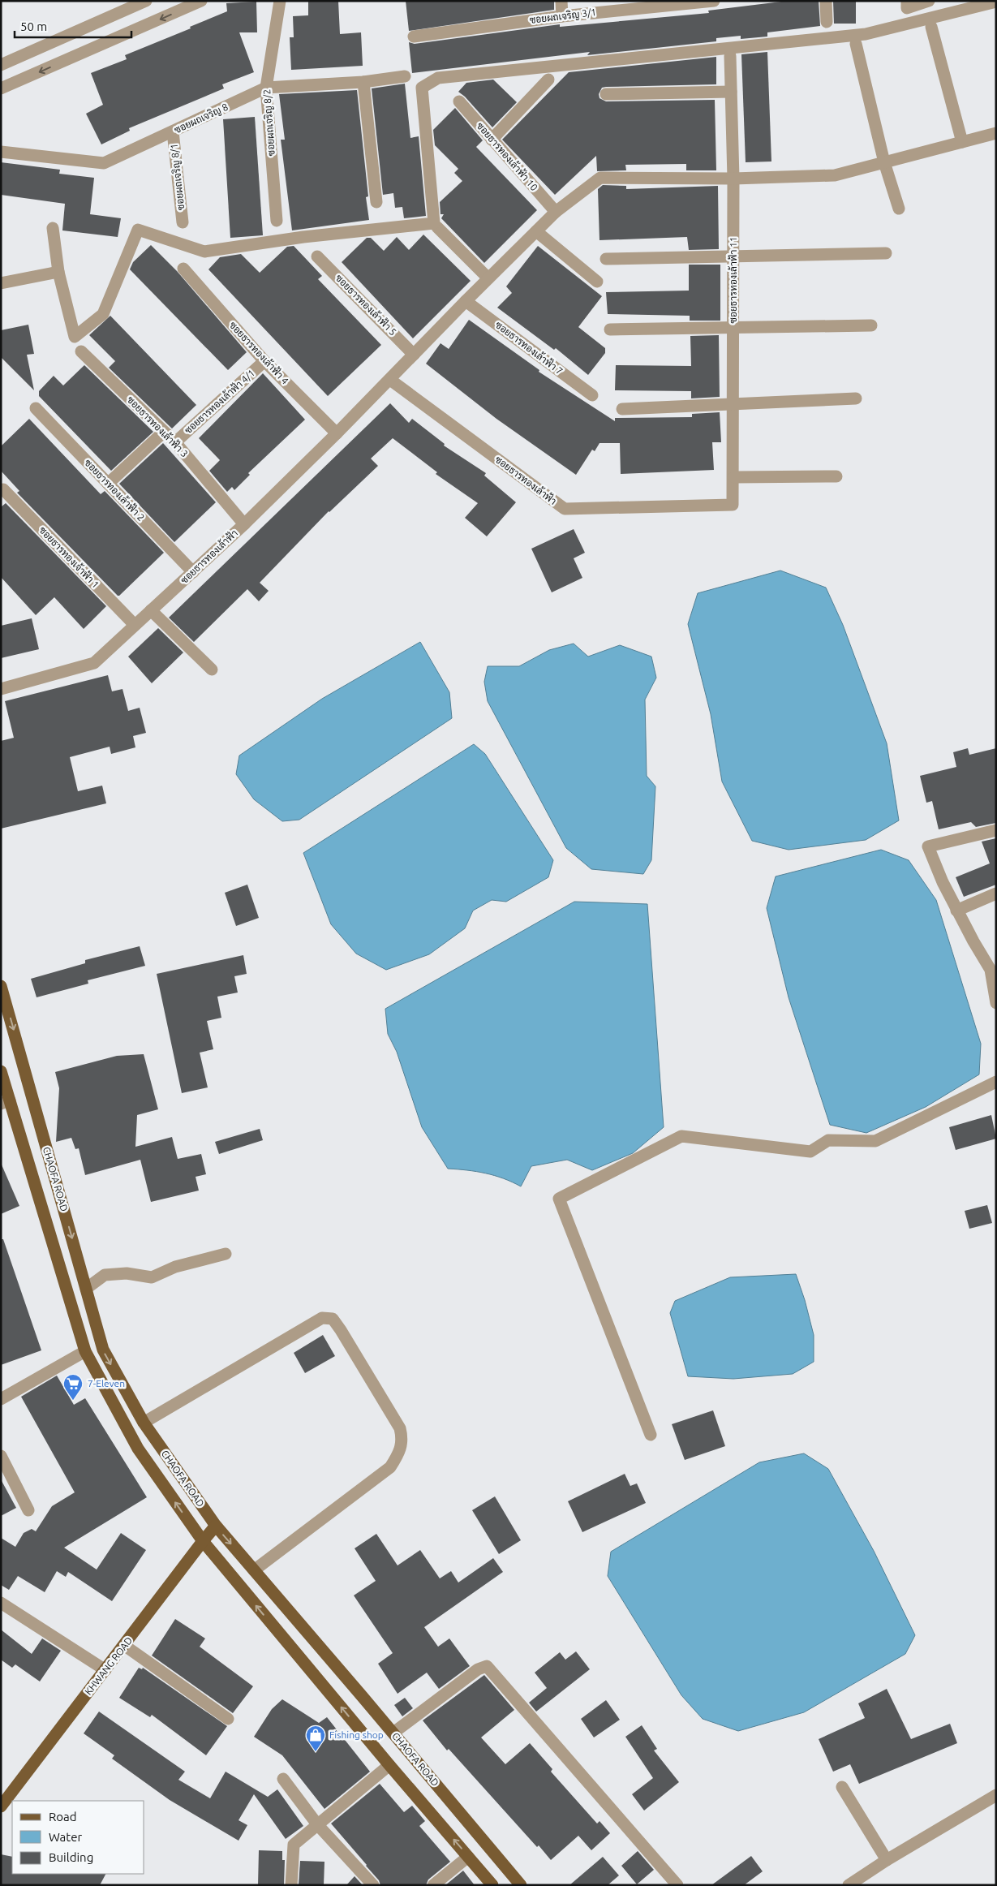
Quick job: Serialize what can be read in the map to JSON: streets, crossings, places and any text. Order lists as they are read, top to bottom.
{
  "streets": {
    "main road": ["CHAOFA ROAD", "KHWANG ROAD"],
    "street": [
      "ซอยผถเจริญ 3/1",
      "ซอยผถเจริญ 8",
      "ซอยผถเจริญ 8/2",
      "ซอยธารทองเล้าฟ้า 10",
      "ซอยผถเจริญ 8/1",
      "ซอยธารทองเล้าฟ้า 11",
      "ซอยธารทองเล้าฟ้า 5",
      "ซอยธารทองเล้าฟ้า 7",
      "ซอยธารทองเล้าฟ้า 4",
      "ซอยธารทองเล้าฟ้า 4/1",
      "ซอยธารทองเล้าฟ้า 3",
      "ซอยธารทองเล้าฟ้า",
      "ซอยธารทองเล้าฟ้า 2",
      "ซอยธารทองเจ้าฟ้า 1"
    ]
  },
  "crossings": [
    ["ซอยผถเจริญ 8", "ซอยผถเจริญ 8/2"],
    ["ซอยผถเจริญ 8", "ซอยผถเจริญ 8/1"],
    ["ซอยธารทองเล้าฟ้า 10", "ซอยธารทองเล้าฟ้า"],
    ["ซอยธารทองเล้าฟ้า 11", "ซอยธารทองเล้าฟ้า"],
    ["ซอยธารทองเล้าฟ้า 5", "ซอยธารทองเล้าฟ้า"],
    ["ซอยธารทองเล้าฟ้า 7", "ซอยธารทองเล้าฟ้า"],
    ["ซอยธารทองเล้าฟ้า 4", "ซอยธารทองเล้าฟ้า 4/1"],
    ["ซอยธารทองเล้าฟ้า 4", "ซอยธารทองเล้าฟ้า"],
    ["ซอยธารทองเล้าฟ้า 4/1", "ซอยธารทองเล้าฟ้า 3"],
    ["ซอยธารทองเล้าฟ้า 3", "ซอยธารทองเล้าฟ้า"],
    ["ซอยธารทองเล้าฟ้า", "ซอยธารทองเล้าฟ้า 2"],
    ["ซอยธารทองเล้าฟ้า", "ซอยธารทองเจ้าฟ้า 1"],
    ["CHAOFA ROAD", "KHWANG ROAD"]
  ],
  "places": {
    "supermarket": ["7-Eleven"],
    "shop": ["Fishing shop"]
  },
  "legend": ["Road", "Water", "Building"],
  "scale_bar": "50 m"
}
